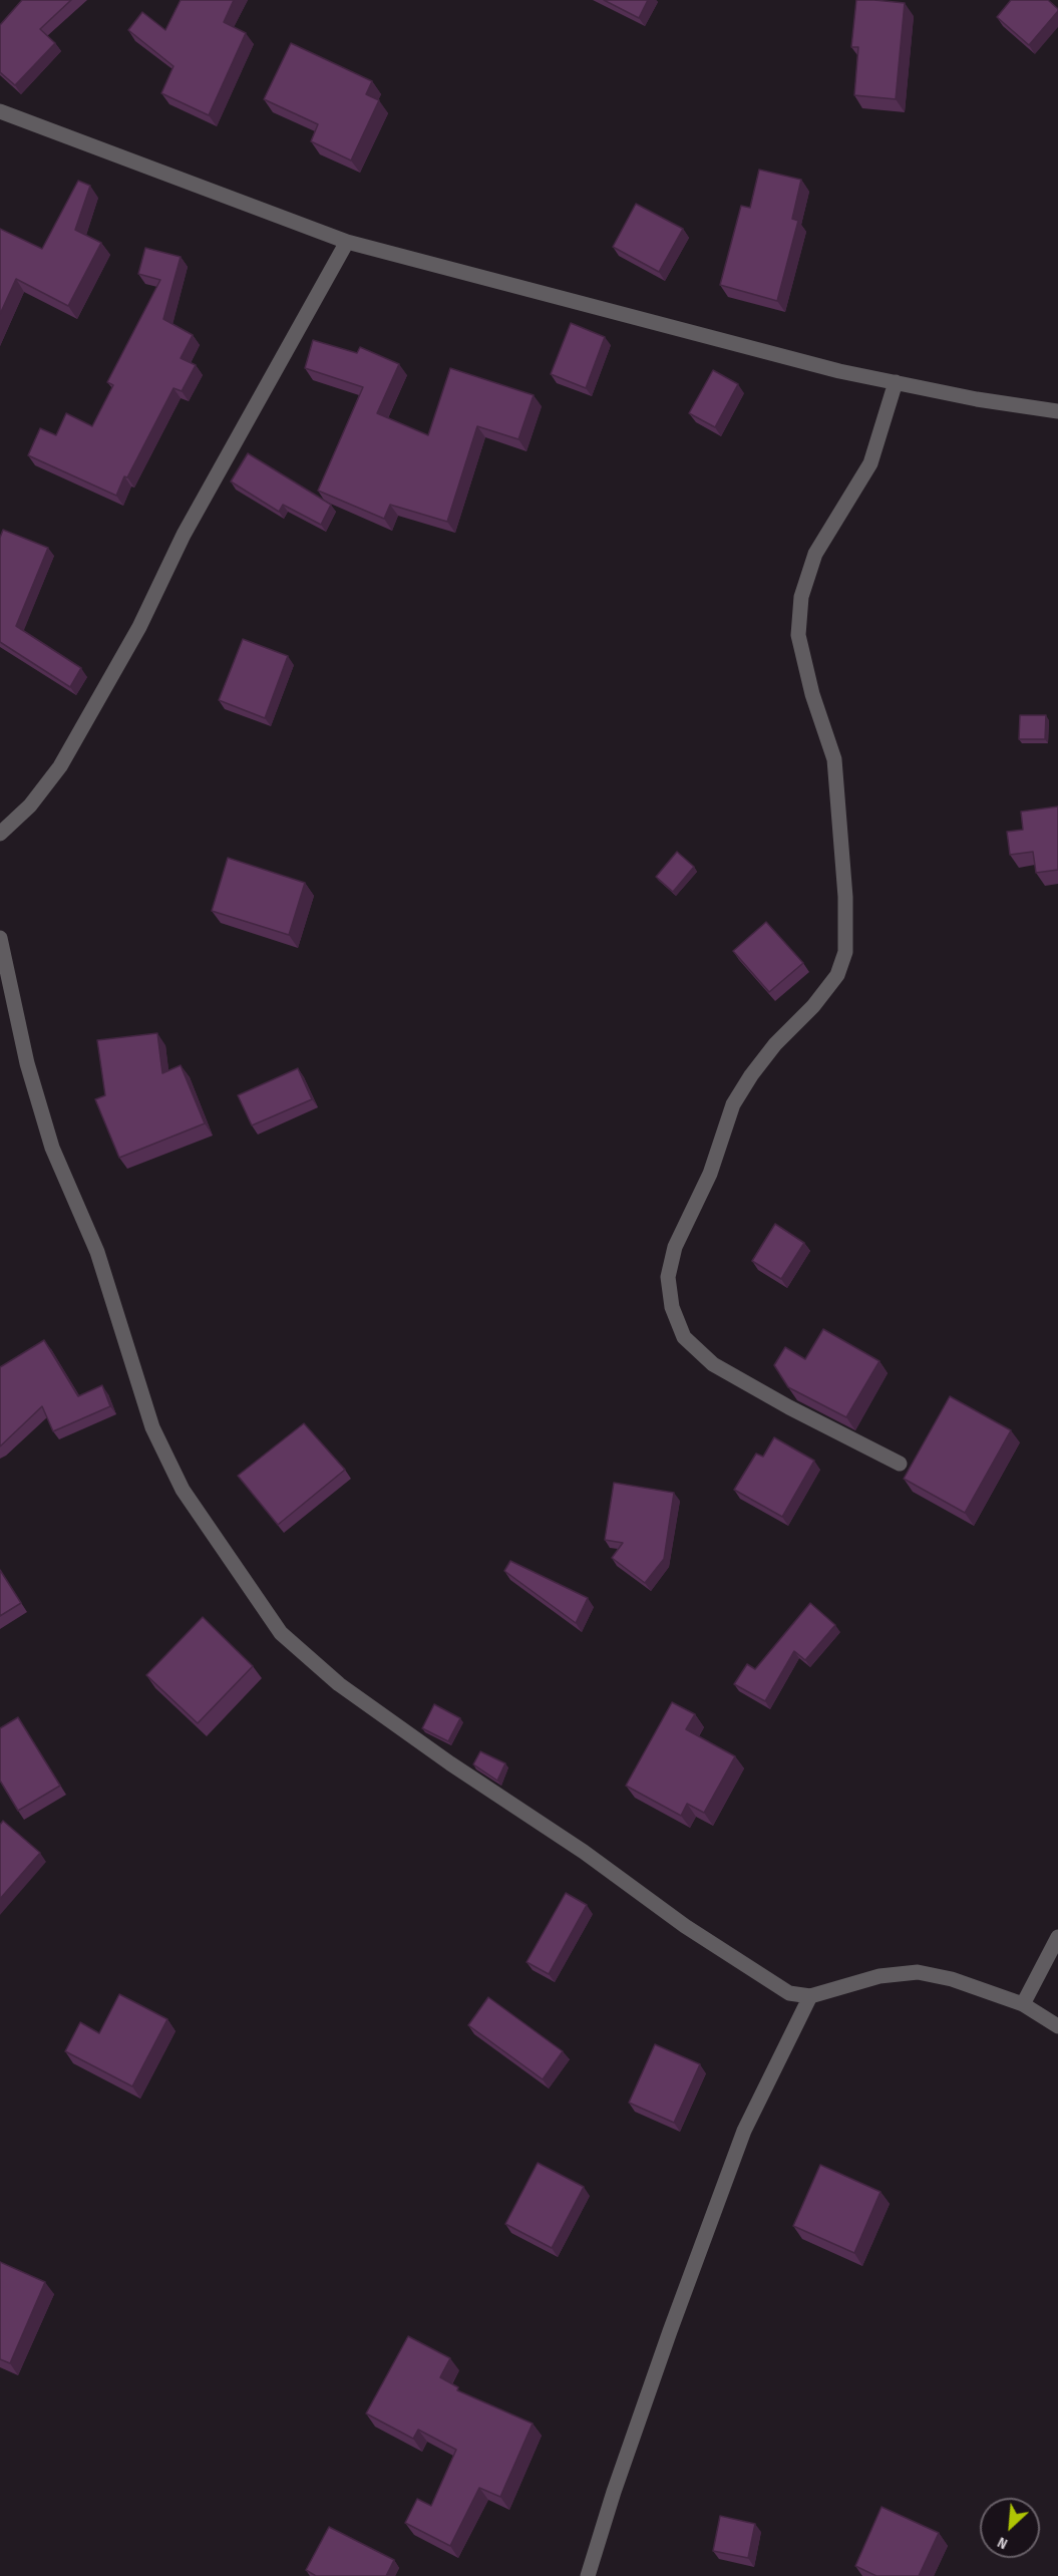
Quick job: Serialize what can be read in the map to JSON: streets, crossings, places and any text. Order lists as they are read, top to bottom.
{
  "north": "bottom left"
}
